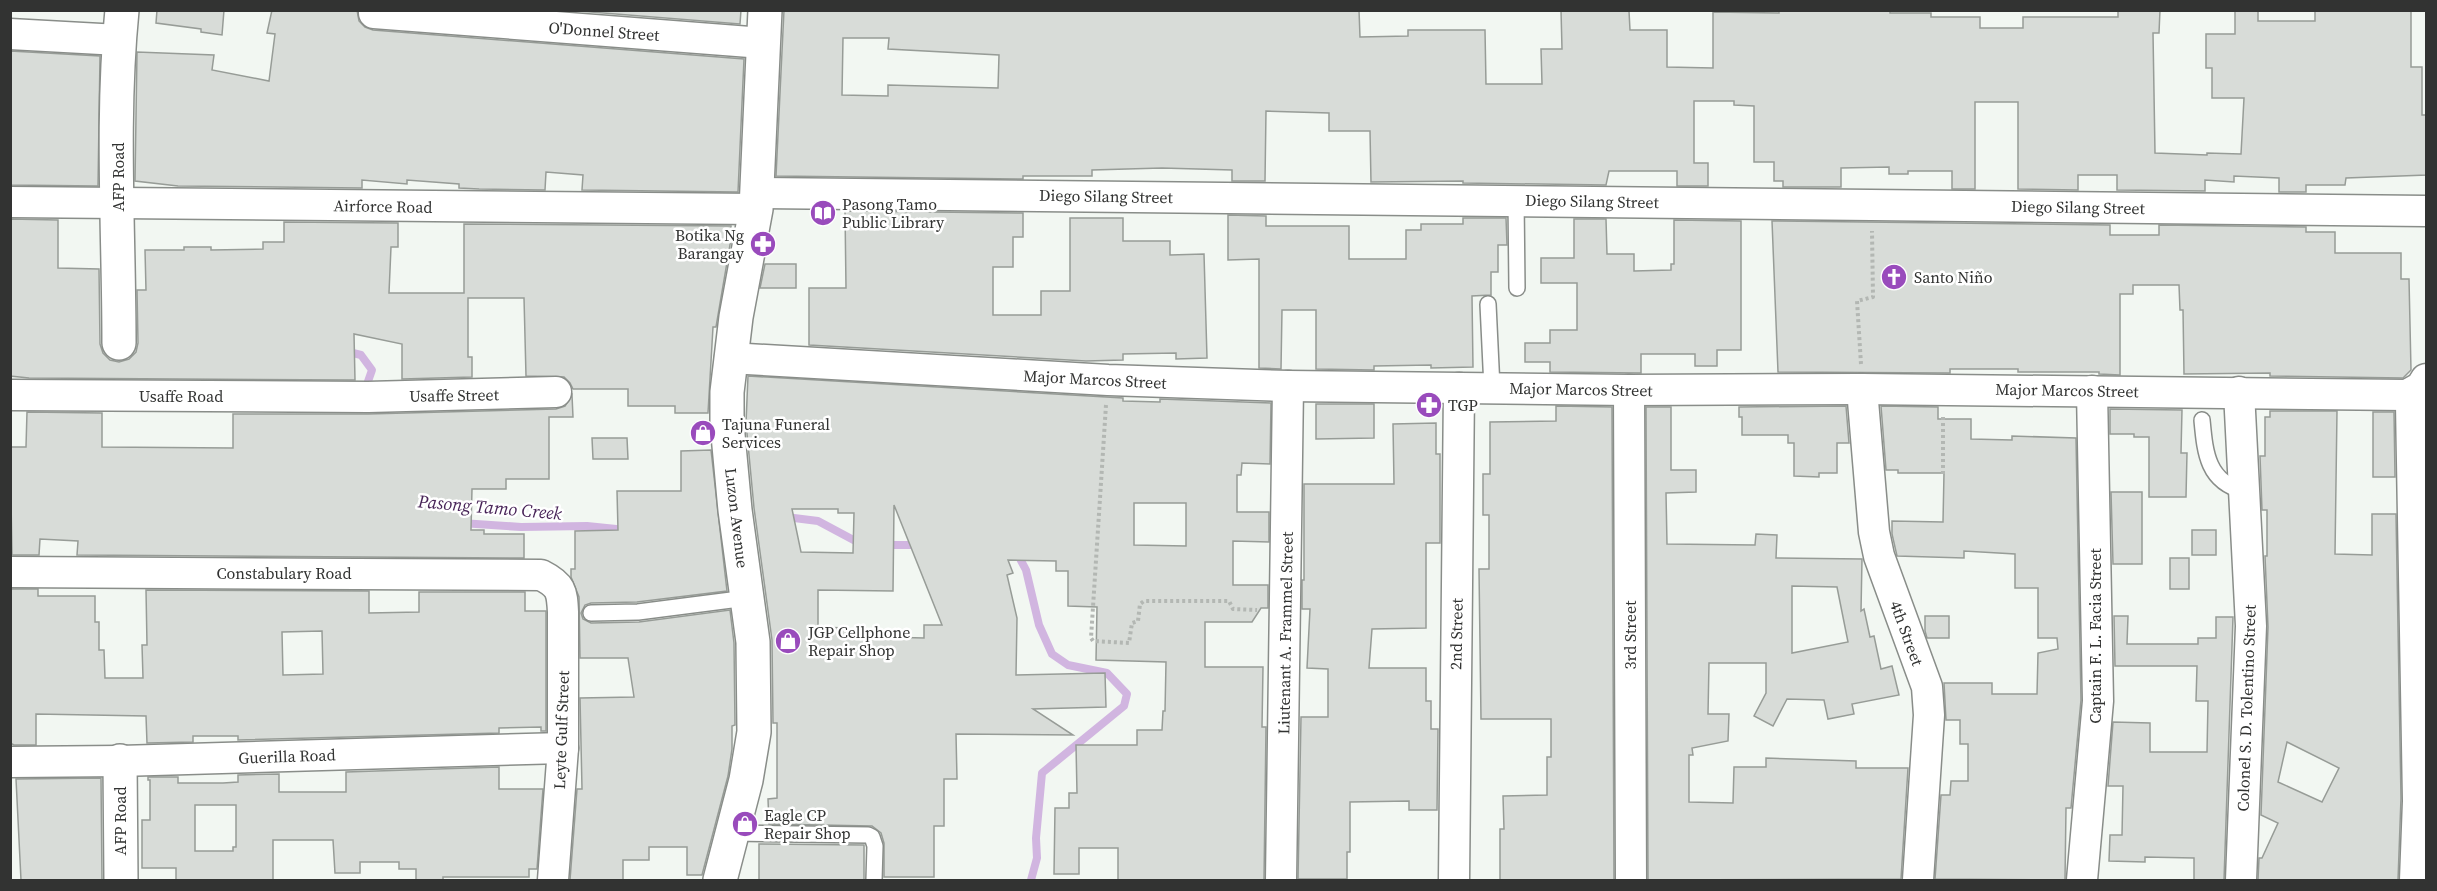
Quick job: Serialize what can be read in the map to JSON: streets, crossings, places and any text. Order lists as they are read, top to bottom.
{
  "streets": {
    "main road": ["AFP Road", "Luzon Avenue"],
    "street": [
      "O'Donnel Street",
      "Diego Silang Street",
      "Airforce Road",
      "Major Marcos Street",
      "Usaffe Street",
      "Usaffe Road",
      "Constabulary Road",
      "Liutenant A. Frammel Street",
      "4th Street",
      "2nd Street",
      "3rd Street",
      "Captain F. L. Facia Street",
      "Colonel S. D. Tolentino Street",
      "Leyte Gulf Street",
      "Guerilla Road"
    ]
  },
  "crossings": [
    ["O'Donnel Street", "Luzon Avenue"],
    ["AFP Road", "Airforce Road"],
    ["AFP Road", "Guerilla Road"],
    ["Diego Silang Street", "Airforce Road"],
    ["Diego Silang Street", "Luzon Avenue"],
    ["Airforce Road", "Luzon Avenue"],
    ["Major Marcos Street", "Luzon Avenue"],
    ["Major Marcos Street", "Liutenant A. Frammel Street"],
    ["Major Marcos Street", "4th Street"],
    ["Major Marcos Street", "2nd Street"],
    ["Major Marcos Street", "3rd Street"],
    ["Major Marcos Street", "Captain F. L. Facia Street"],
    ["Major Marcos Street", "Colonel S. D. Tolentino Street"],
    ["Usaffe Street", "Usaffe Road"],
    ["Constabulary Road", "Leyte Gulf Street"],
    ["Leyte Gulf Street", "Guerilla Road"]
  ],
  "water": ["Pasong Tamo Creek"],
  "places": {
    "library": ["Pasong Tamo Public Library"],
    "pharmacy": ["Botika Ng Barangay", "TGP"],
    "church": ["Santo Niño"],
    "shop": ["Tajuna Funeral Services", "JGP Cellphone Repair Shop", "Eagle CP Repair Shop"]
  }
}
